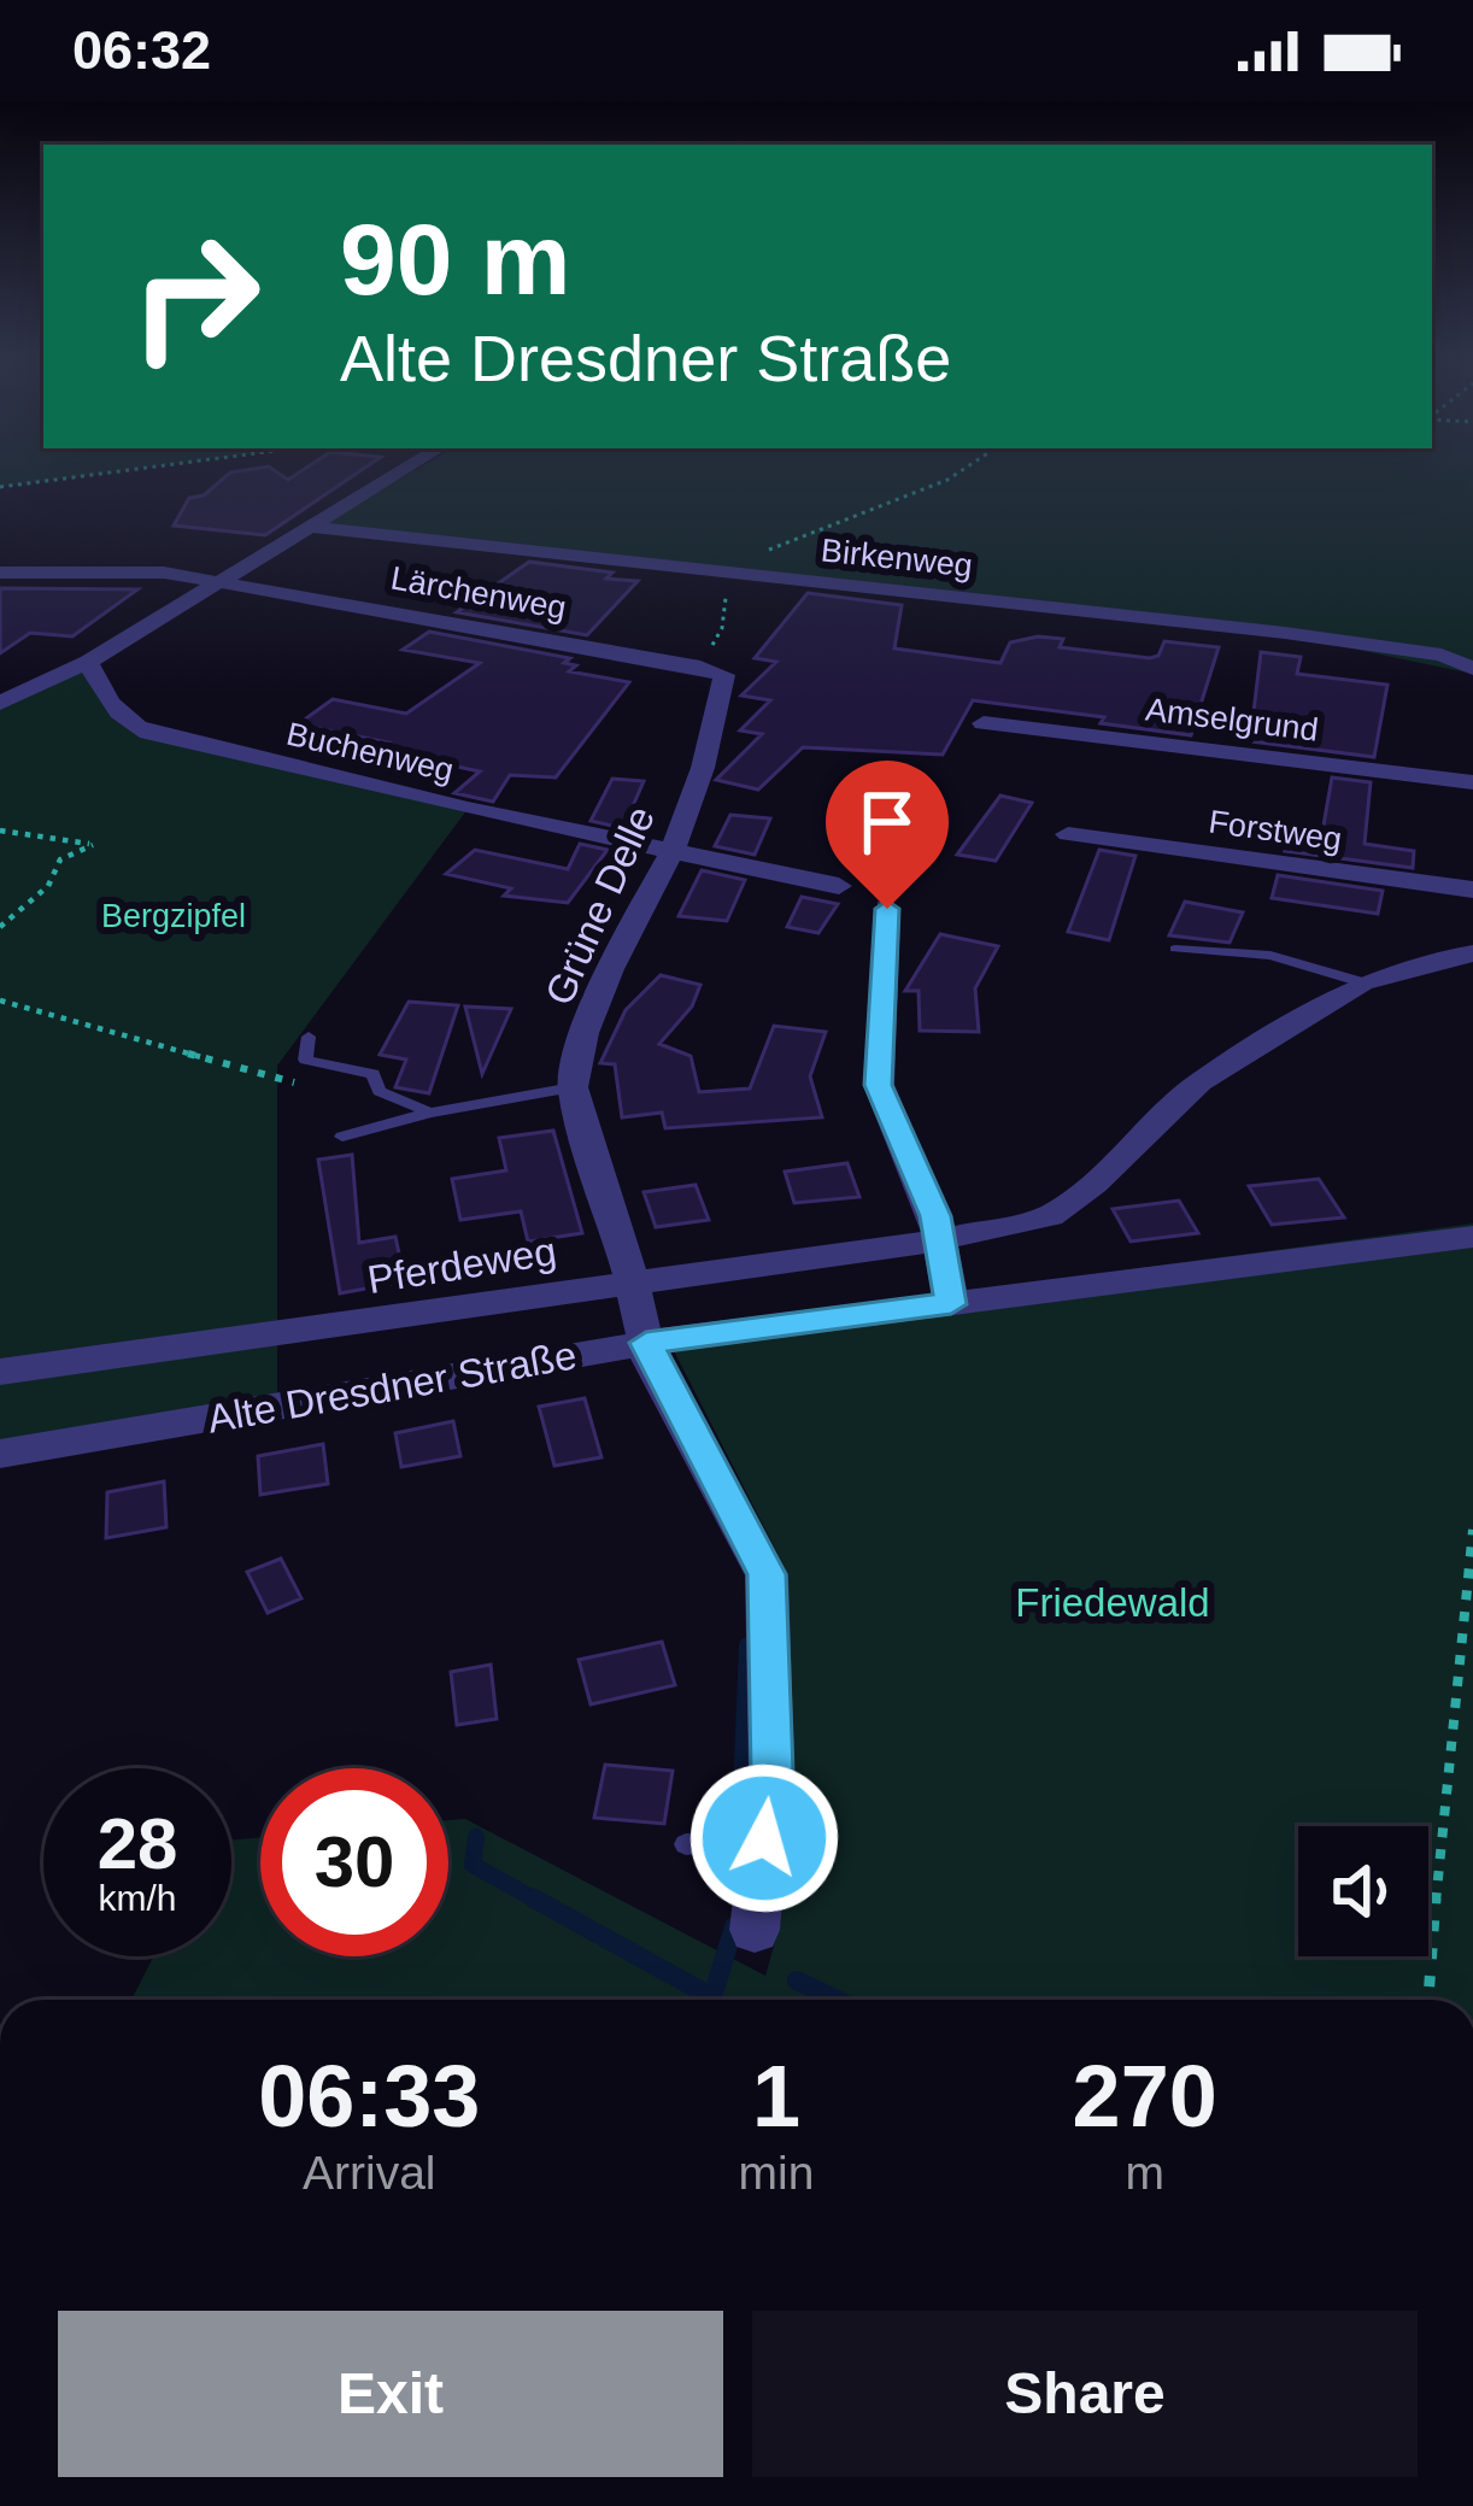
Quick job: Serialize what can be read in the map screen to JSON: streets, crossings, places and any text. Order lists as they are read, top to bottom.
{
  "streets": {
    "street": [
      "Birkenweg",
      "Lärchenweg",
      "Amselgrund",
      "Buchenweg",
      "Forstweg",
      "Grüne Delle",
      "Pferdeweg",
      "Alte Dresdner Straße"
    ]
  },
  "crossings": [
    ["Lärchenweg", "Grüne Delle"],
    ["Buchenweg", "Grüne Delle"]
  ],
  "parks": ["Bergzipfel", "Friedewald"],
  "page": {
    "status": "06:32",
    "turn": ["90 m", "Alte Dresdner Straße"],
    "speed": "28 km/h",
    "limit": "30",
    "eta": [
      "06:33",
      "Arrival",
      "1",
      "min",
      "270",
      "m"
    ],
    "buttons": ["Exit", "Share"]
  }
}
